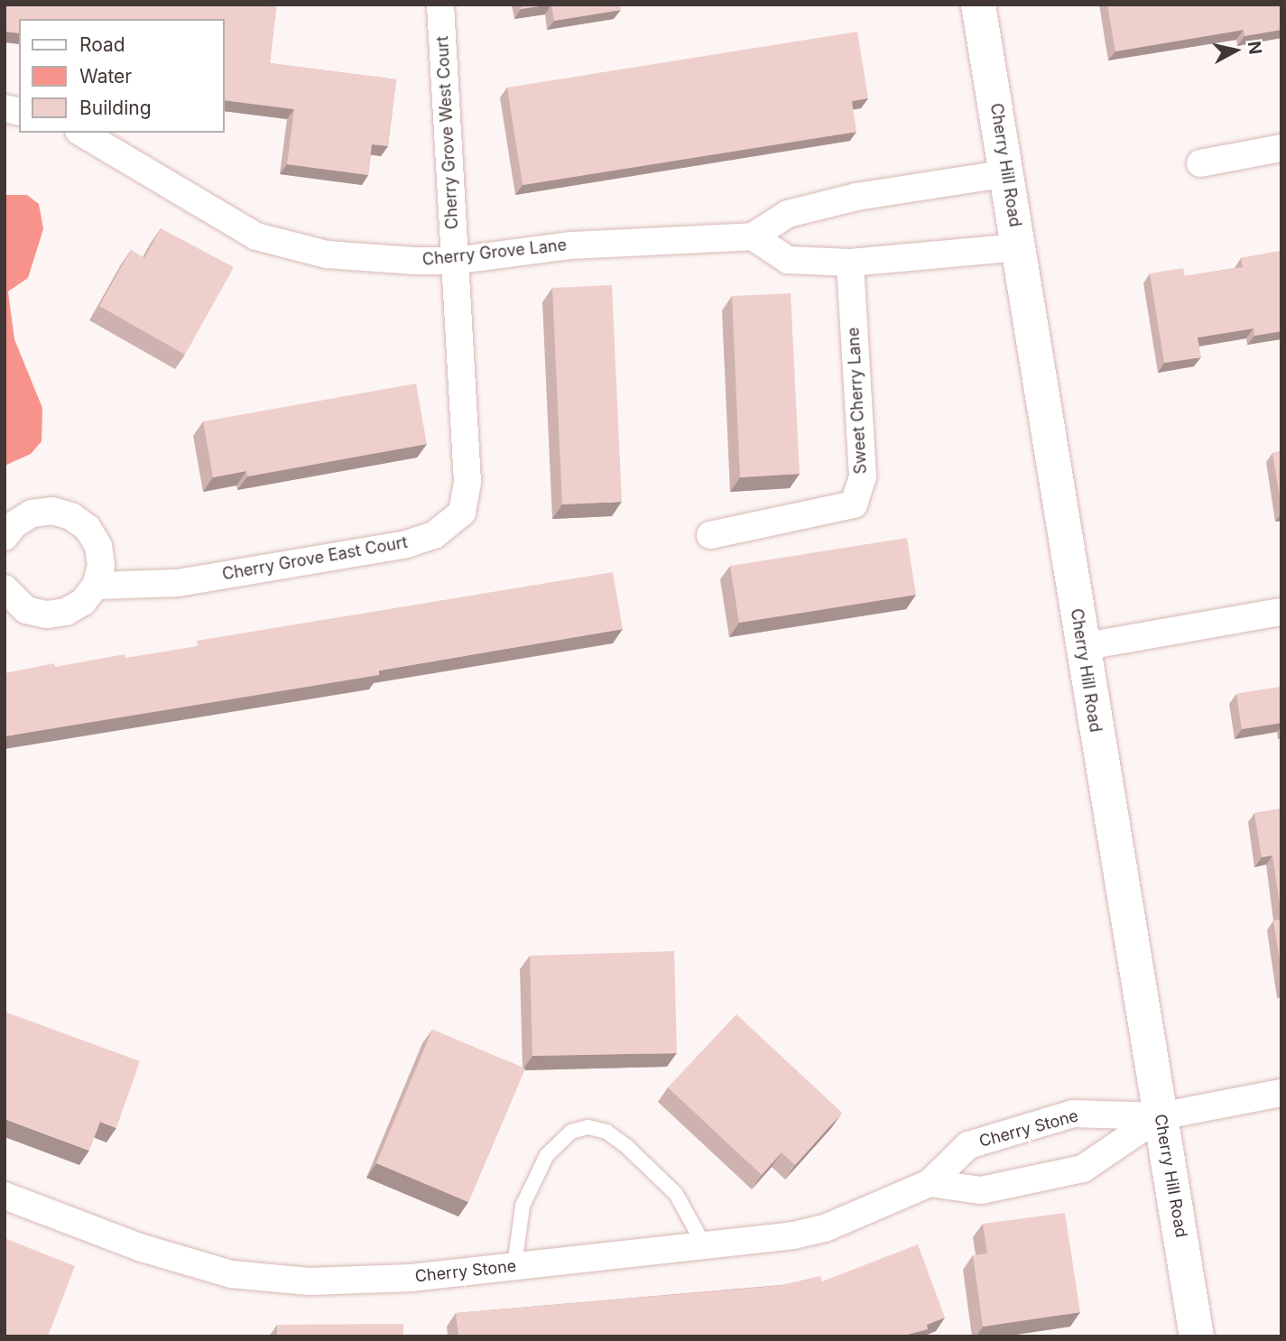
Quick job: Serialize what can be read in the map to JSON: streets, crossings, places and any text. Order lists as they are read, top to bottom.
{
  "streets": {
    "main road": ["Cherry Hill Road"],
    "street": [
      "Cherry Grove West Court",
      "Cherry Grove Lane",
      "Sweet Cherry Lane",
      "Cherry Grove East Court",
      "Cherry Stone"
    ]
  },
  "crossings": [
    ["Cherry Grove West Court", "Cherry Grove Lane"],
    ["Cherry Grove West Court", "Cherry Grove East Court"],
    ["Cherry Hill Road", "Cherry Grove Lane"],
    ["Cherry Hill Road", "Cherry Stone"],
    ["Cherry Grove Lane", "Cherry Grove East Court"]
  ],
  "legend": ["Road", "Water", "Building"],
  "north": "right"
}
